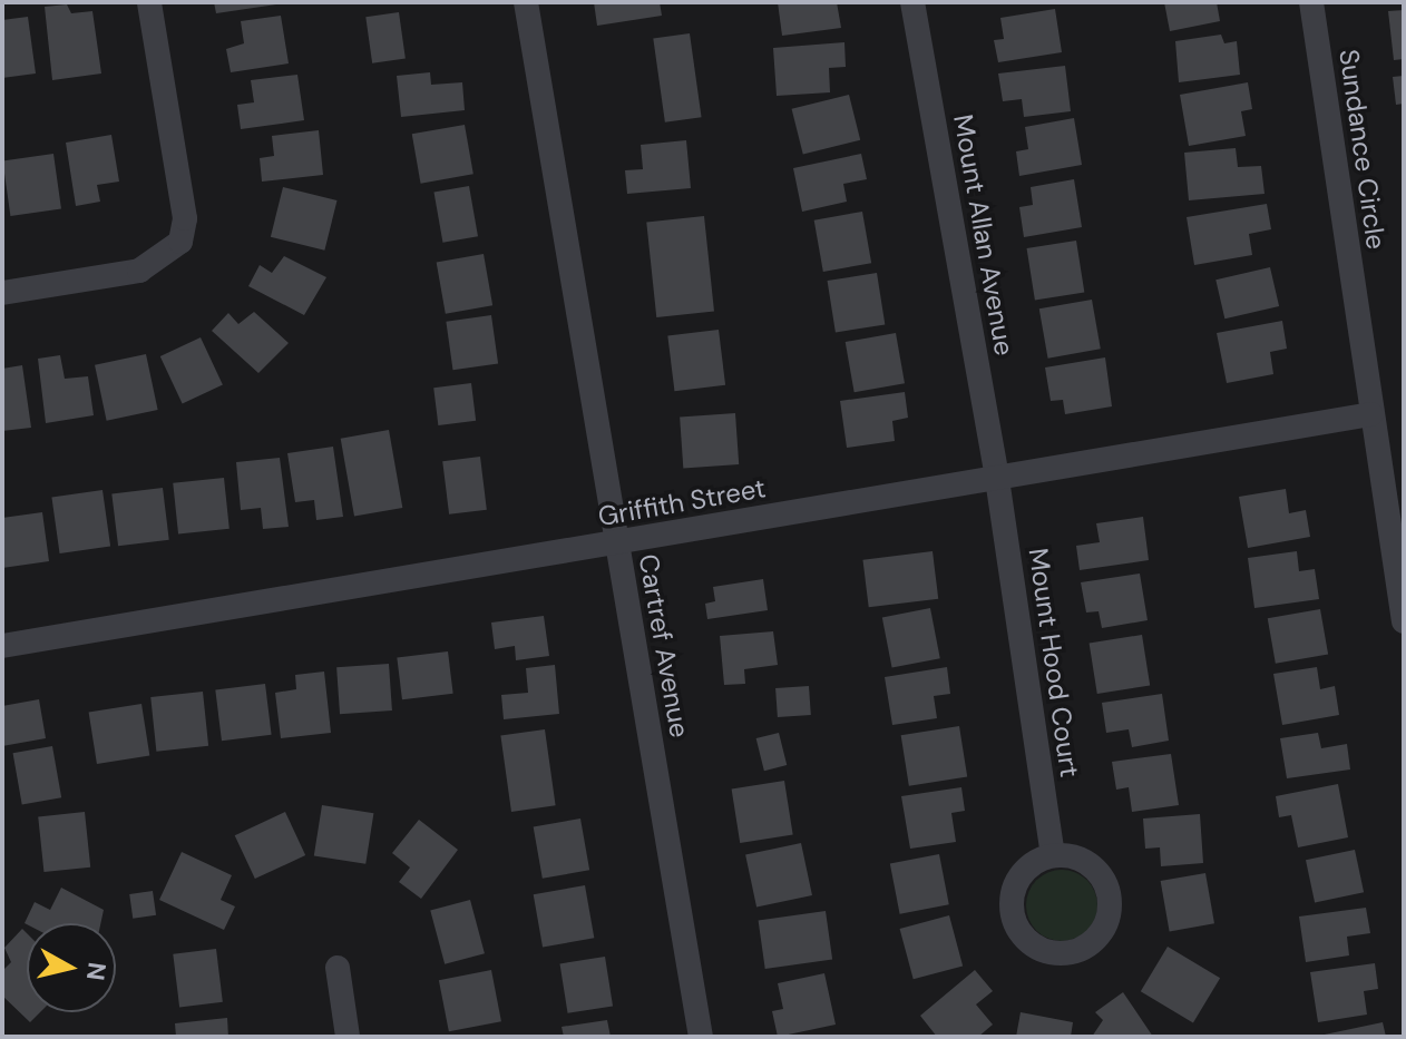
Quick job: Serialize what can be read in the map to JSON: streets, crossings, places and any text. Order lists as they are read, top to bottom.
{
  "streets": {
    "street": [
      "Sundance Circle",
      "Mount Allan Avenue",
      "Griffith Street",
      "Cartref Avenue",
      "Mount Hood Court"
    ]
  },
  "crossings": [
    ["Sundance Circle", "Griffith Street"],
    ["Mount Allan Avenue", "Griffith Street"],
    ["Mount Allan Avenue", "Mount Hood Court"],
    ["Griffith Street", "Cartref Avenue"],
    ["Griffith Street", "Mount Hood Court"]
  ],
  "north": "right"
}
